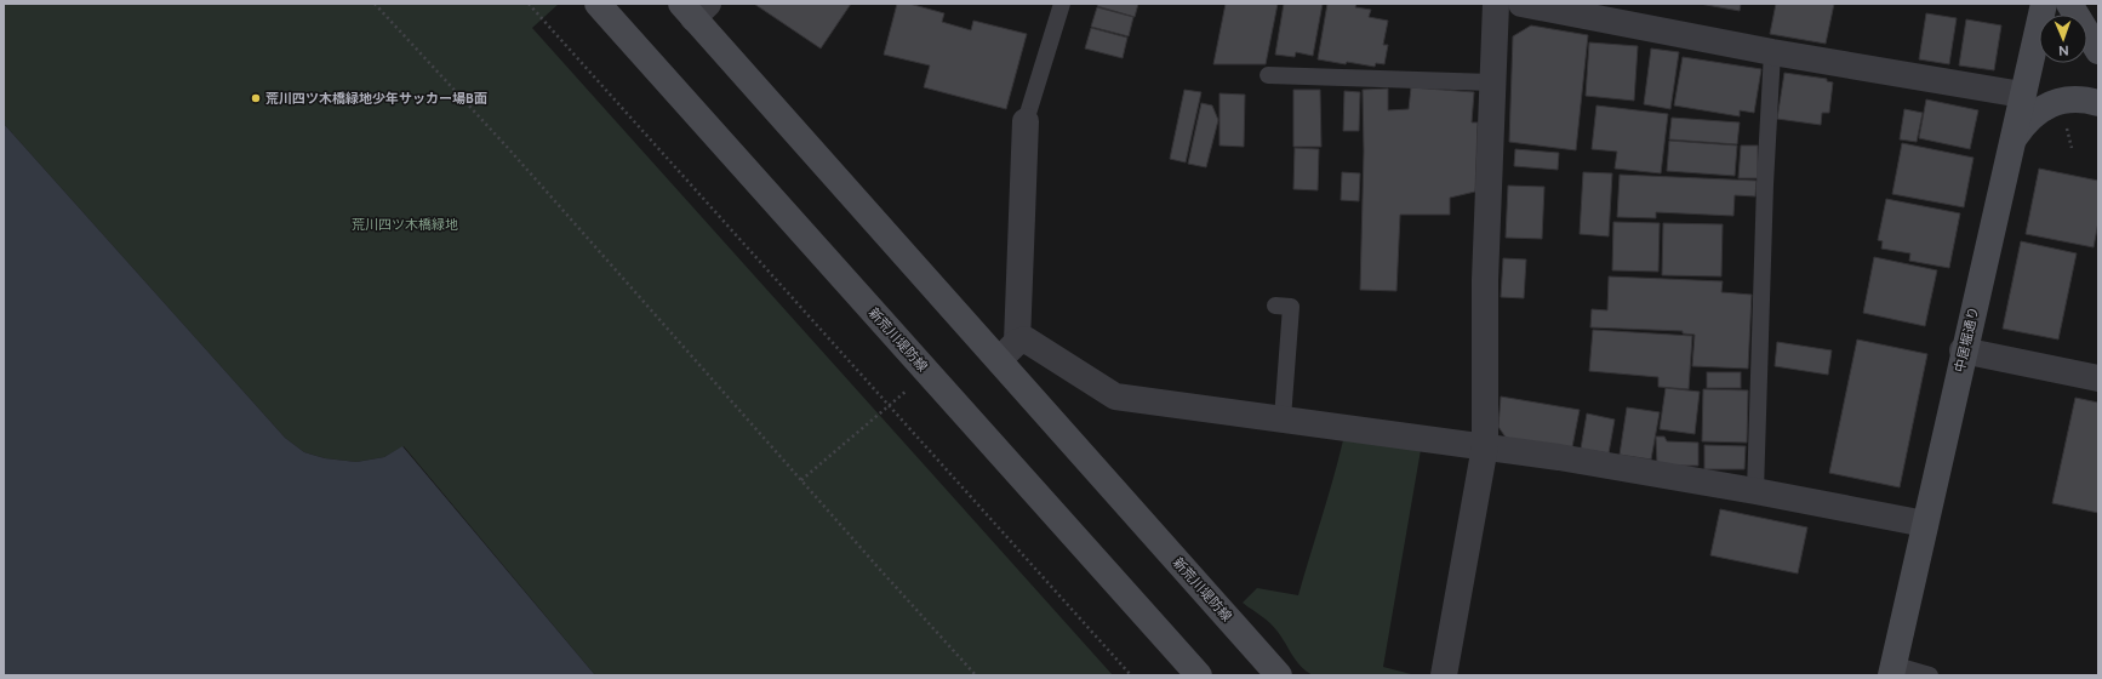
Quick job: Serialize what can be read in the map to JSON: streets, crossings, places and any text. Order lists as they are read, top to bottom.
{
  "streets": {
    "main road": ["新荒川堤防線", "中居堀通り"]
  },
  "parks": ["荒川四ツ木橋緑地"],
  "places": ["荒川四ツ木橋緑地少年サッカー場B面"],
  "north": "bottom"
}
